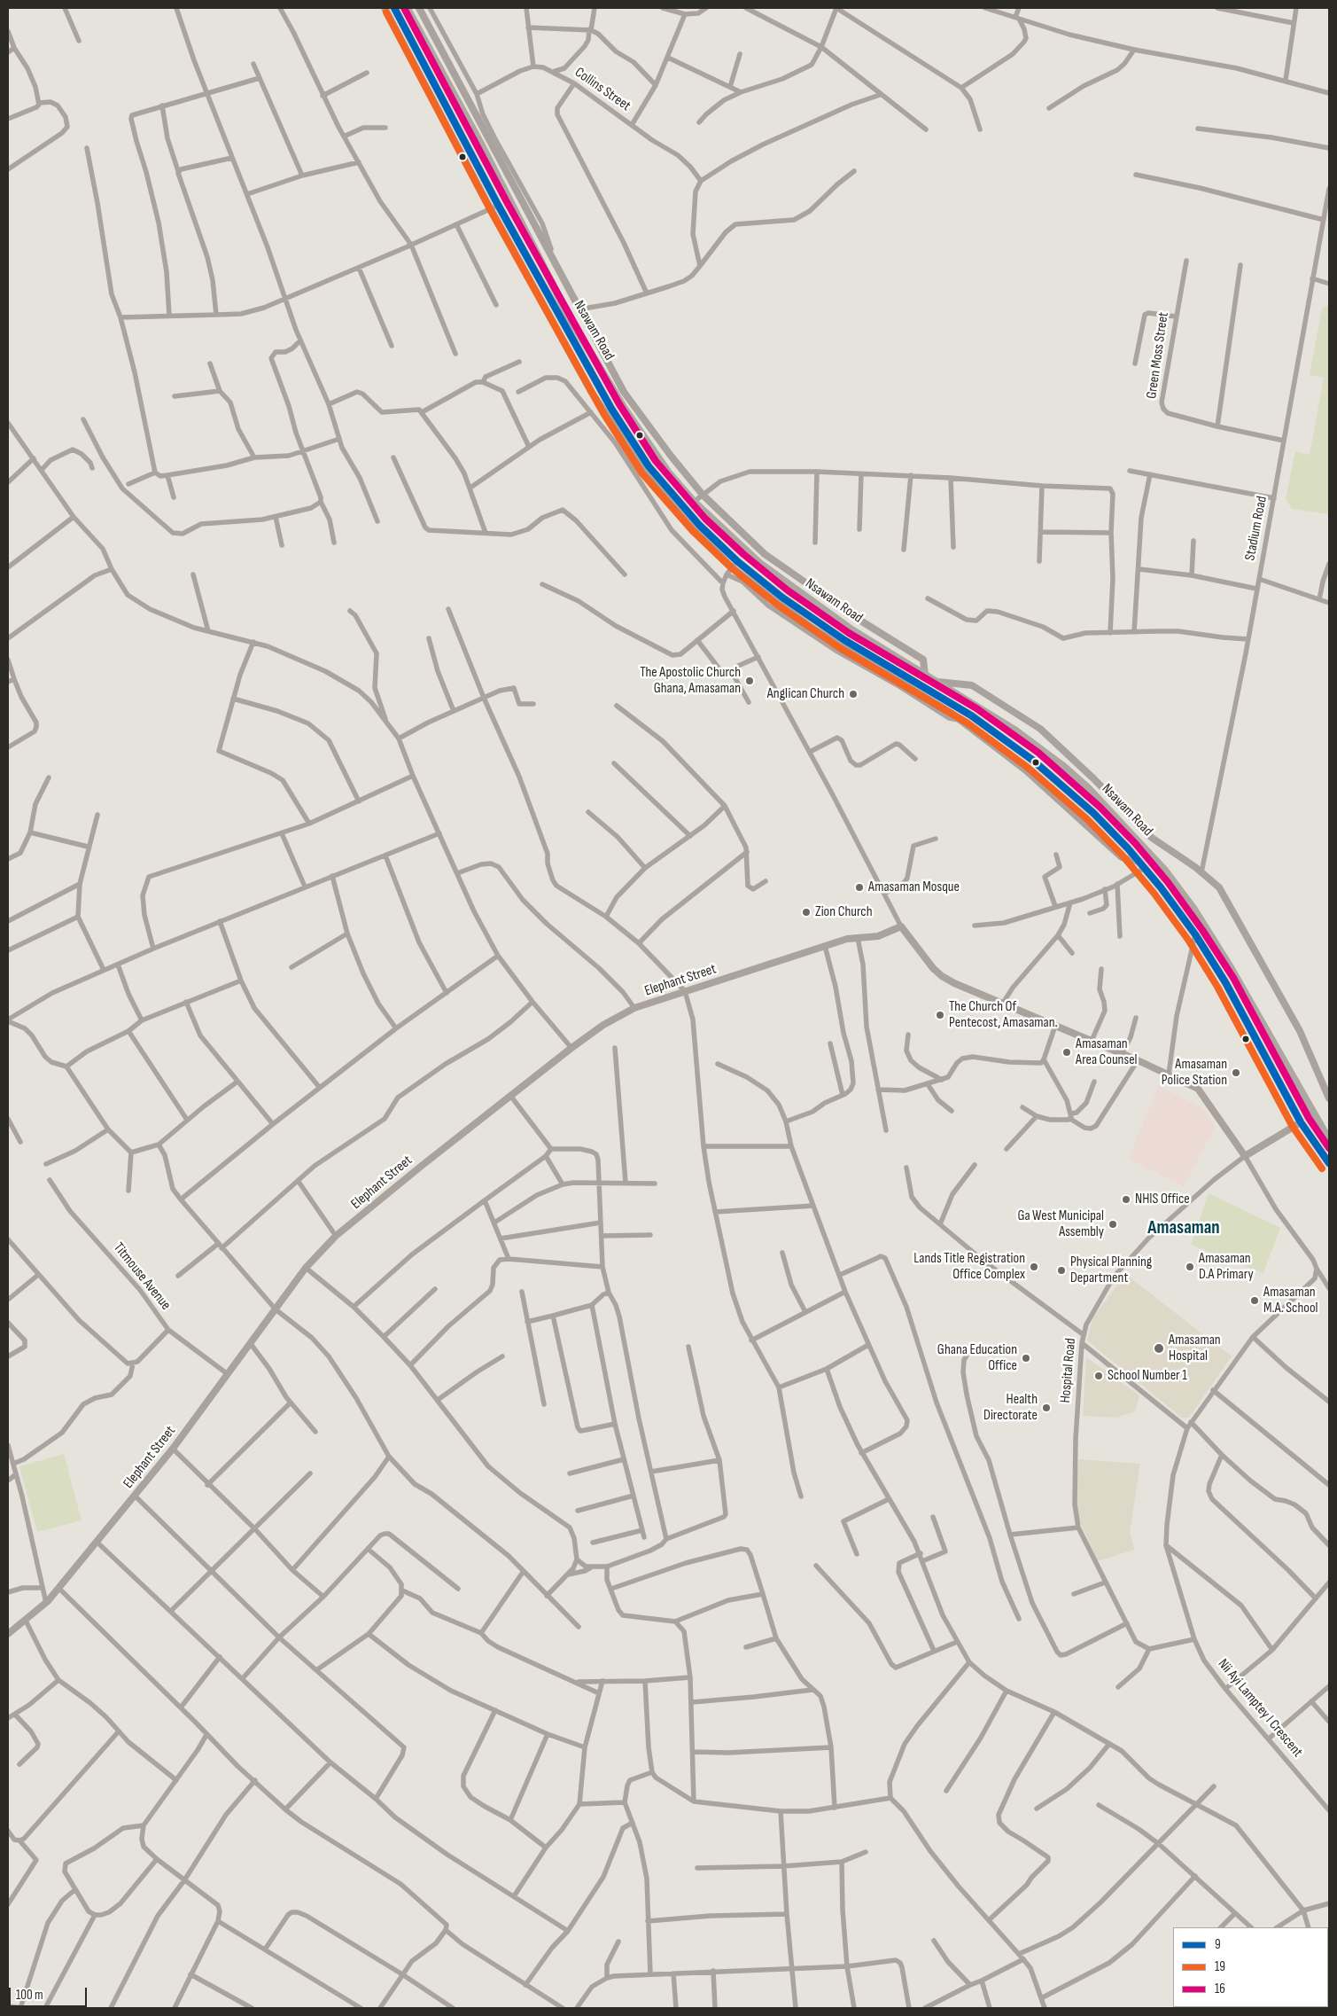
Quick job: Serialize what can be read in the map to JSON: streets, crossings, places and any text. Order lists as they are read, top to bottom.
{
  "streets": {
    "highway": ["Nsawam Road"],
    "main road": ["Elephant Street", "Hospital Road"],
    "street": [
      "Collins Street",
      "Green Moss Street",
      "Stadium Road",
      "Titmouse Avenue",
      "Nii Ayi Lamptey I Crescent"
    ]
  },
  "crossings": [
    ["Nsawam Road", "Hospital Road"],
    ["Green Moss Street", "Stadium Road"],
    ["Elephant Street", "Titmouse Avenue"]
  ],
  "districts": ["Amasaman"],
  "places": [
    "The Apostolic Church Ghana, Amasaman",
    "Anglican Church",
    "Amasaman Mosque",
    "Zion Church",
    "The Church Of Pentecost, Amasaman.",
    "Amasaman Area Counsel",
    "Amasaman Police Station",
    "NHIS Office",
    "Ga West Municipal Assembly",
    "Lands Title Registration Office Complex",
    "Amasaman D.A Primary",
    "Physical Planning Department",
    "Amasaman M.A. School",
    "Amasaman Hospital",
    "Ghana Education Office",
    "School Number 1",
    "Health Directorate"
  ],
  "lines": ["transit line 9", "transit line 16", "transit line 19"],
  "legend": ["9", "19", "16"],
  "scale_bar": "100 m"
}
